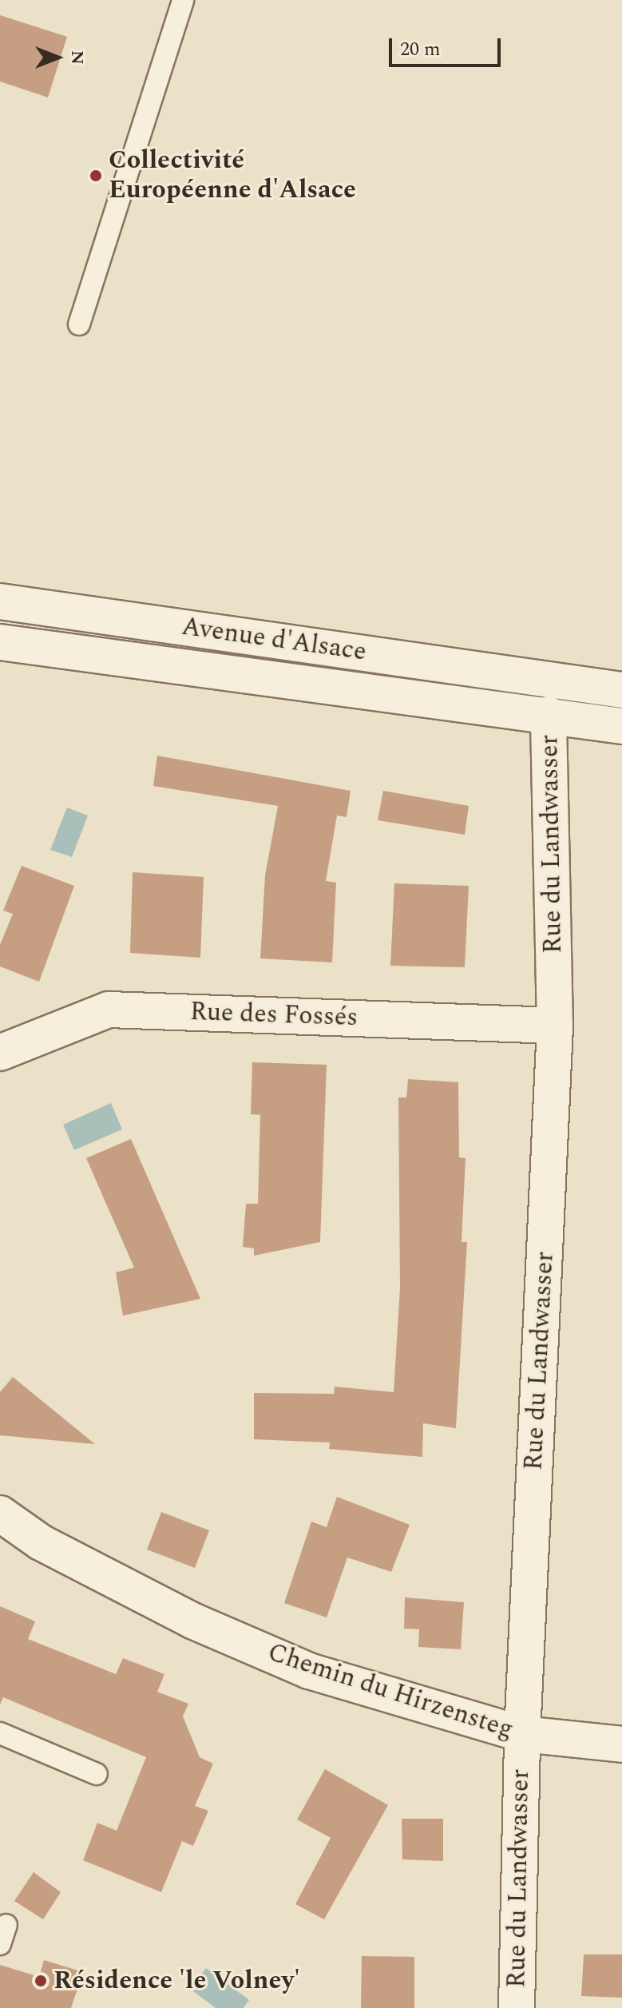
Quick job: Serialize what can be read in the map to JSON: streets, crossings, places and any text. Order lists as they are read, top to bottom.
{
  "streets": {
    "street": [
      "Avenue d'Alsace",
      "Rue du Landwasser",
      "Rue des Fossés",
      "Chemin du Hirzensteg"
    ]
  },
  "crossings": [
    ["Avenue d'Alsace", "Rue du Landwasser"],
    ["Rue du Landwasser", "Rue des Fossés"],
    ["Rue du Landwasser", "Chemin du Hirzensteg"]
  ],
  "places": ["Collectivité Européenne d'Alsace", "Résidence 'le Volney'"],
  "scale_bar": "20 m",
  "north": "right"
}
